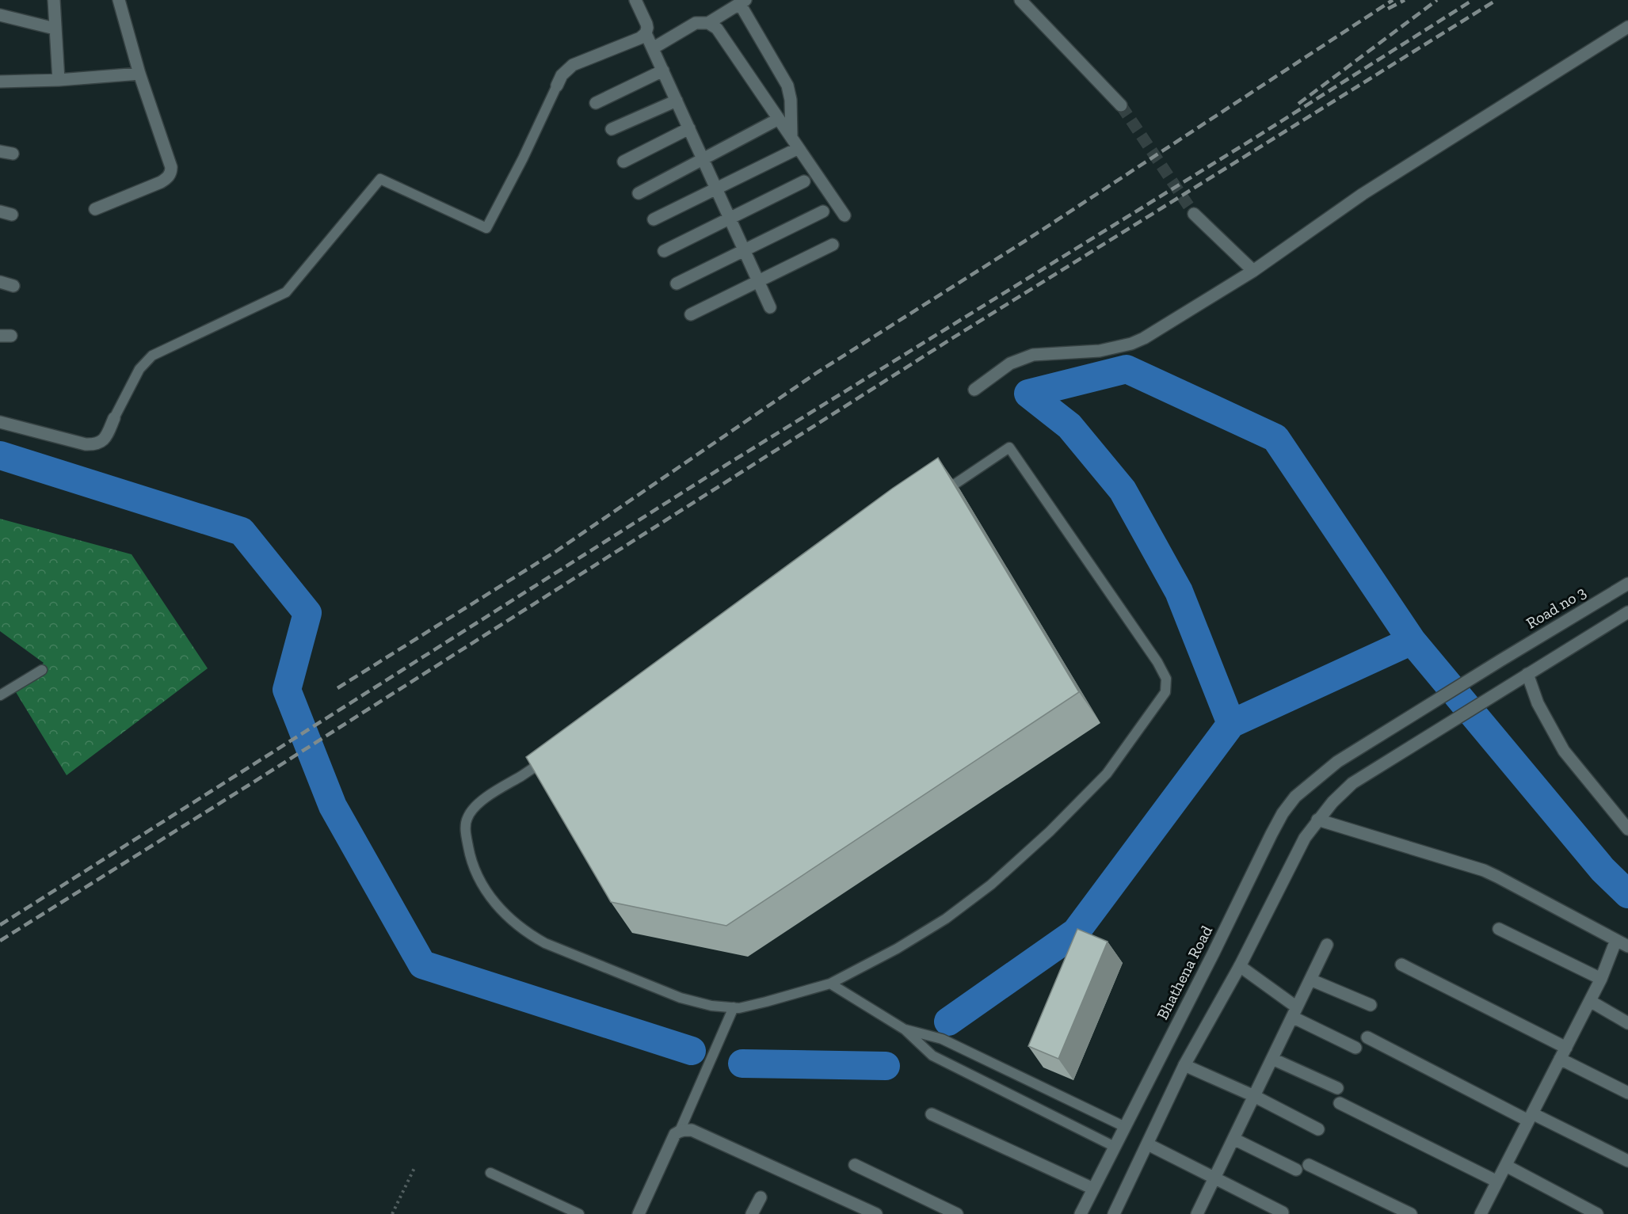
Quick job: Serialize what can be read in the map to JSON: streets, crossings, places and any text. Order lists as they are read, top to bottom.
{
  "streets": {
    "street": ["Road no 3", "Bhathena Road"]
  },
  "crossings": [
    ["Road no 3", "Bhathena Road"]
  ]
}
